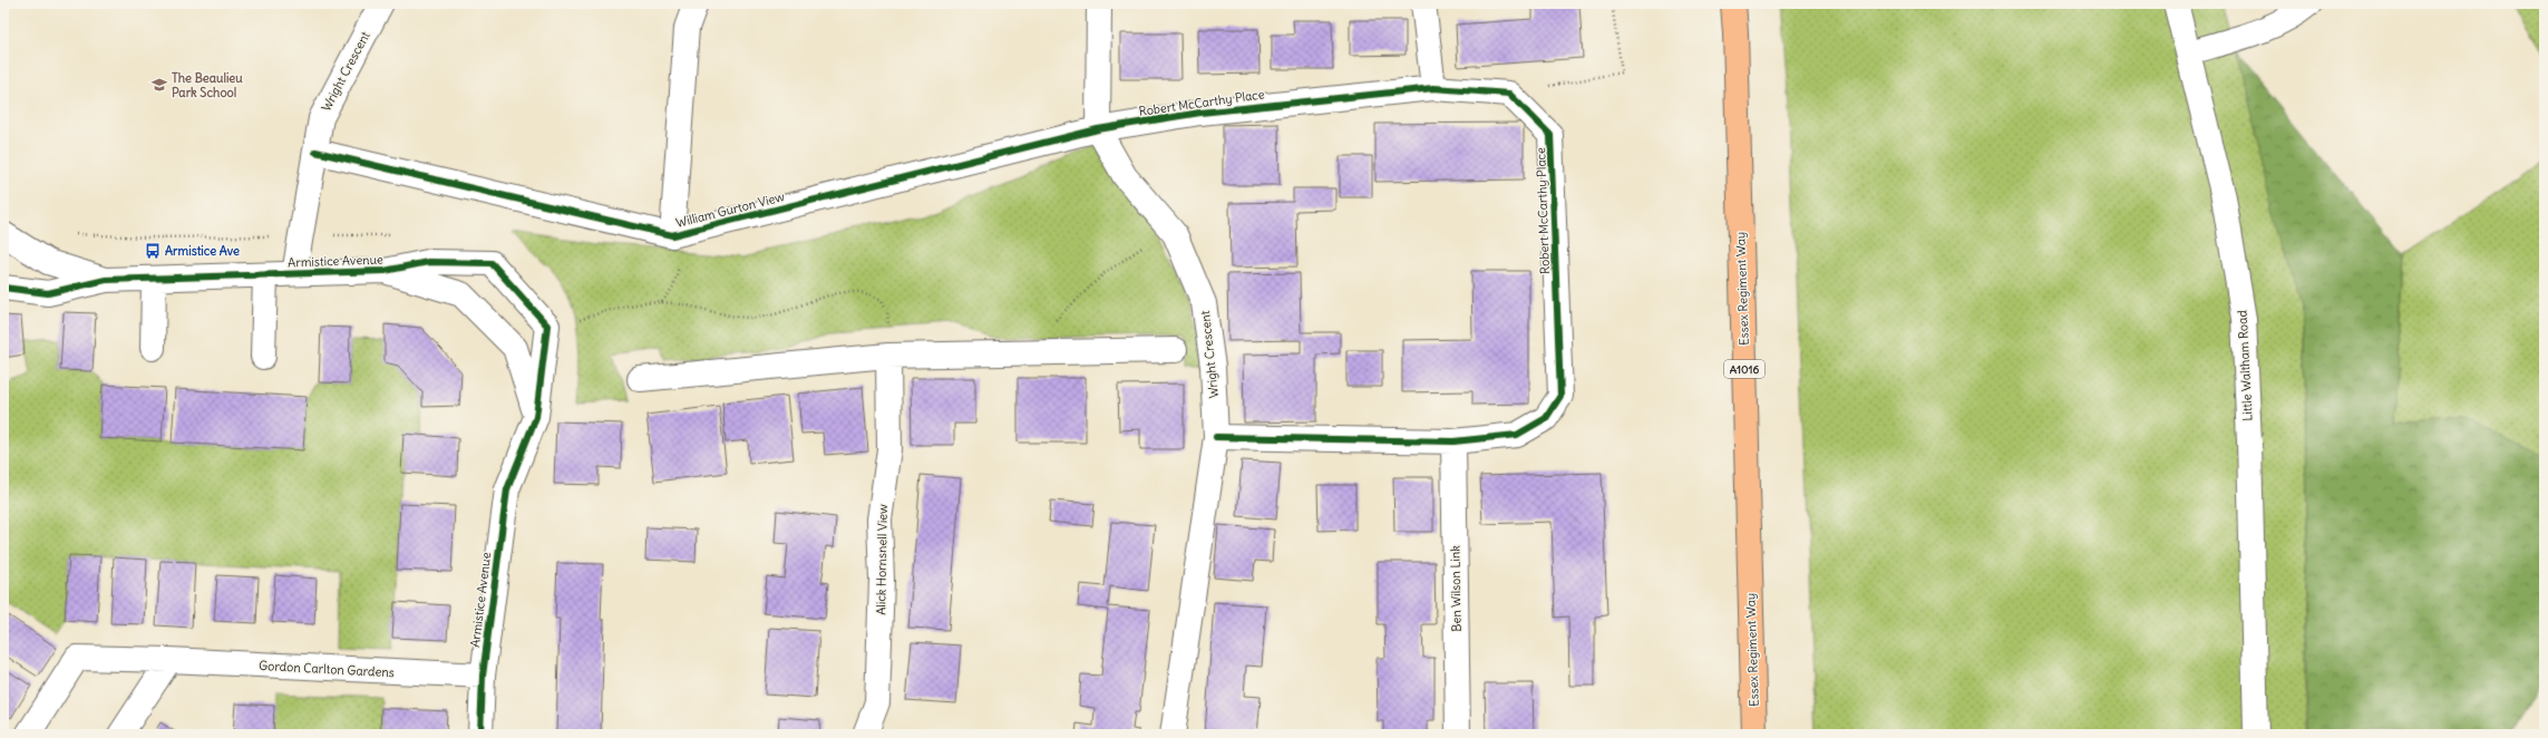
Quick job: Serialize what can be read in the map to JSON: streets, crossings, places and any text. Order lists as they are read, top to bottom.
{
  "streets": {
    "main road": ["Essex Regiment Way", "A1016"],
    "street": [
      "Wright Crescent",
      "Robert McCarthy Place",
      "William Gurton View",
      "Armistice Avenue",
      "Little Waltham Road",
      "Alick Hornsnell View",
      "Ben Wilson Link",
      "Gordon Carlton Gardens"
    ]
  },
  "crossings": [
    ["Wright Crescent", "Robert McCarthy Place"],
    ["Wright Crescent", "William Gurton View"],
    ["Wright Crescent", "Armistice Avenue"],
    ["Robert McCarthy Place", "William Gurton View"],
    ["Robert McCarthy Place", "Ben Wilson Link"],
    ["Armistice Avenue", "Gordon Carlton Gardens"]
  ],
  "places": {
    "school or university": ["The Beaulieu Park School"],
    "bus stop": ["Armistice Ave"]
  }
}
